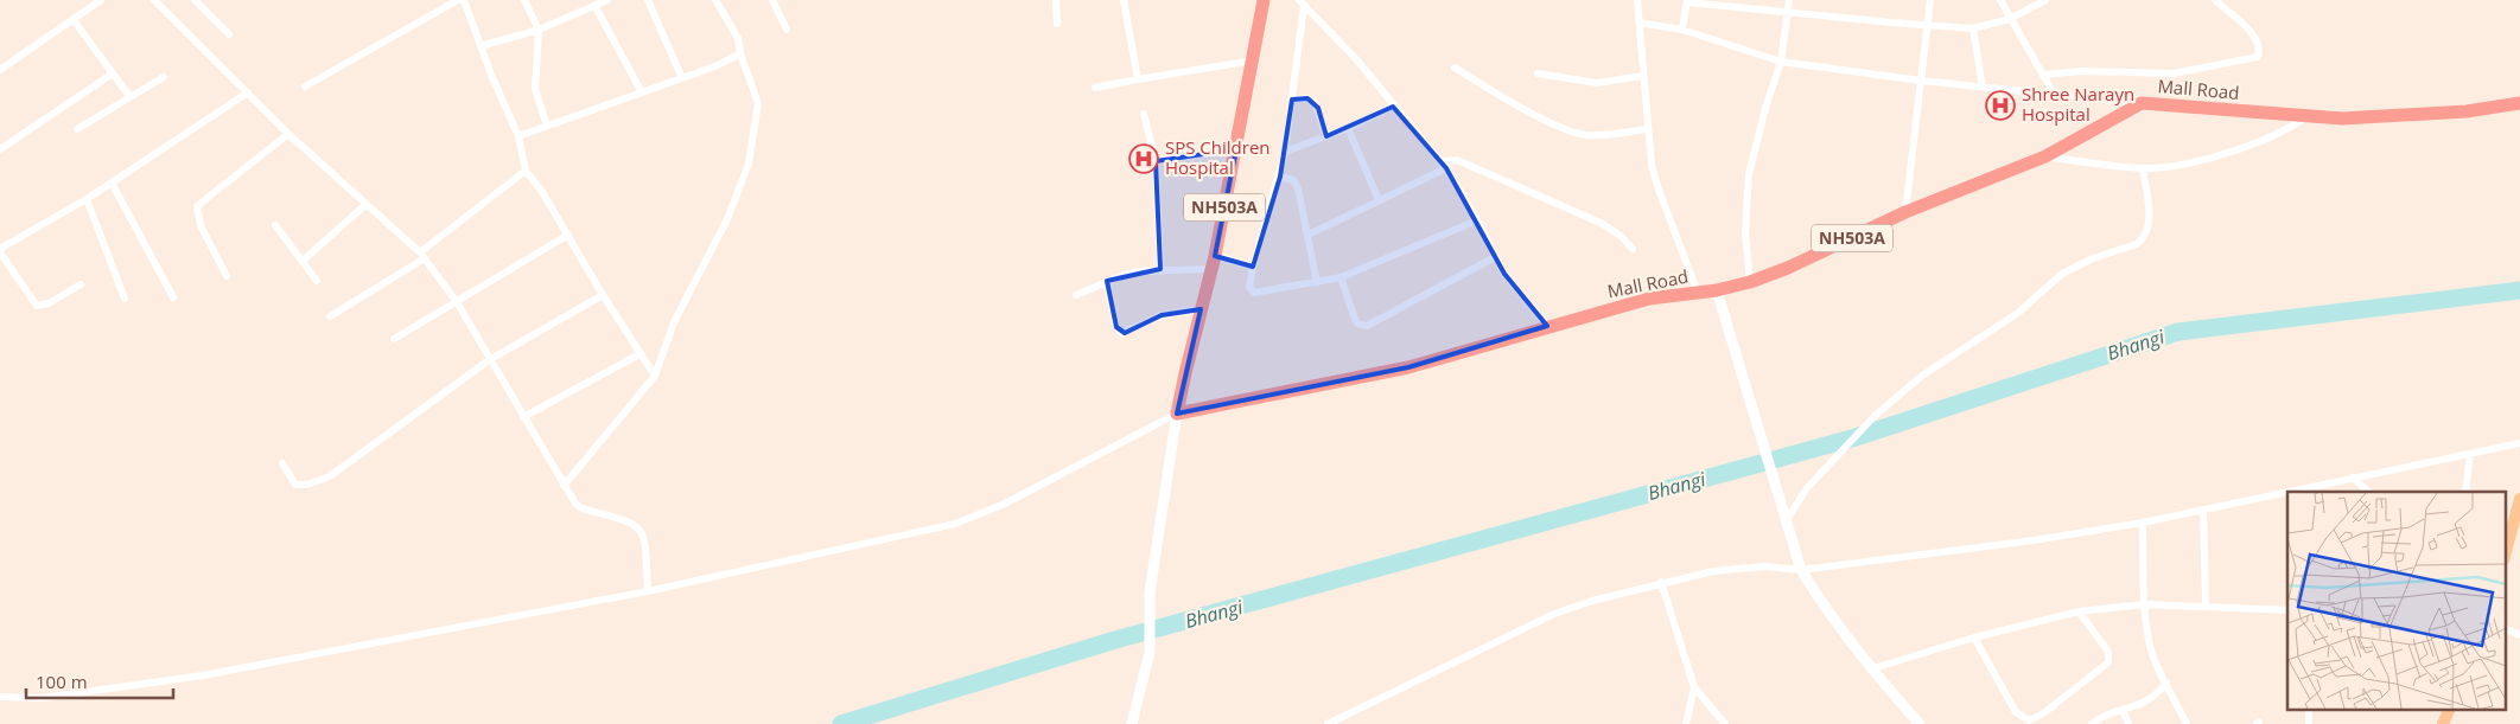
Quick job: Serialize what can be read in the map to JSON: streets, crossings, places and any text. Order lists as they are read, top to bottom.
{
  "streets": {
    "highway": ["Mall Road", "NH503A"]
  },
  "crossings": [
    ["Mall Road", "NH503A"]
  ],
  "water": ["Bhangi"],
  "places": {
    "hospital": ["Shree Narayn Hospital", "SPS Children Hospital"]
  },
  "scale_bar": "100 m"
}
